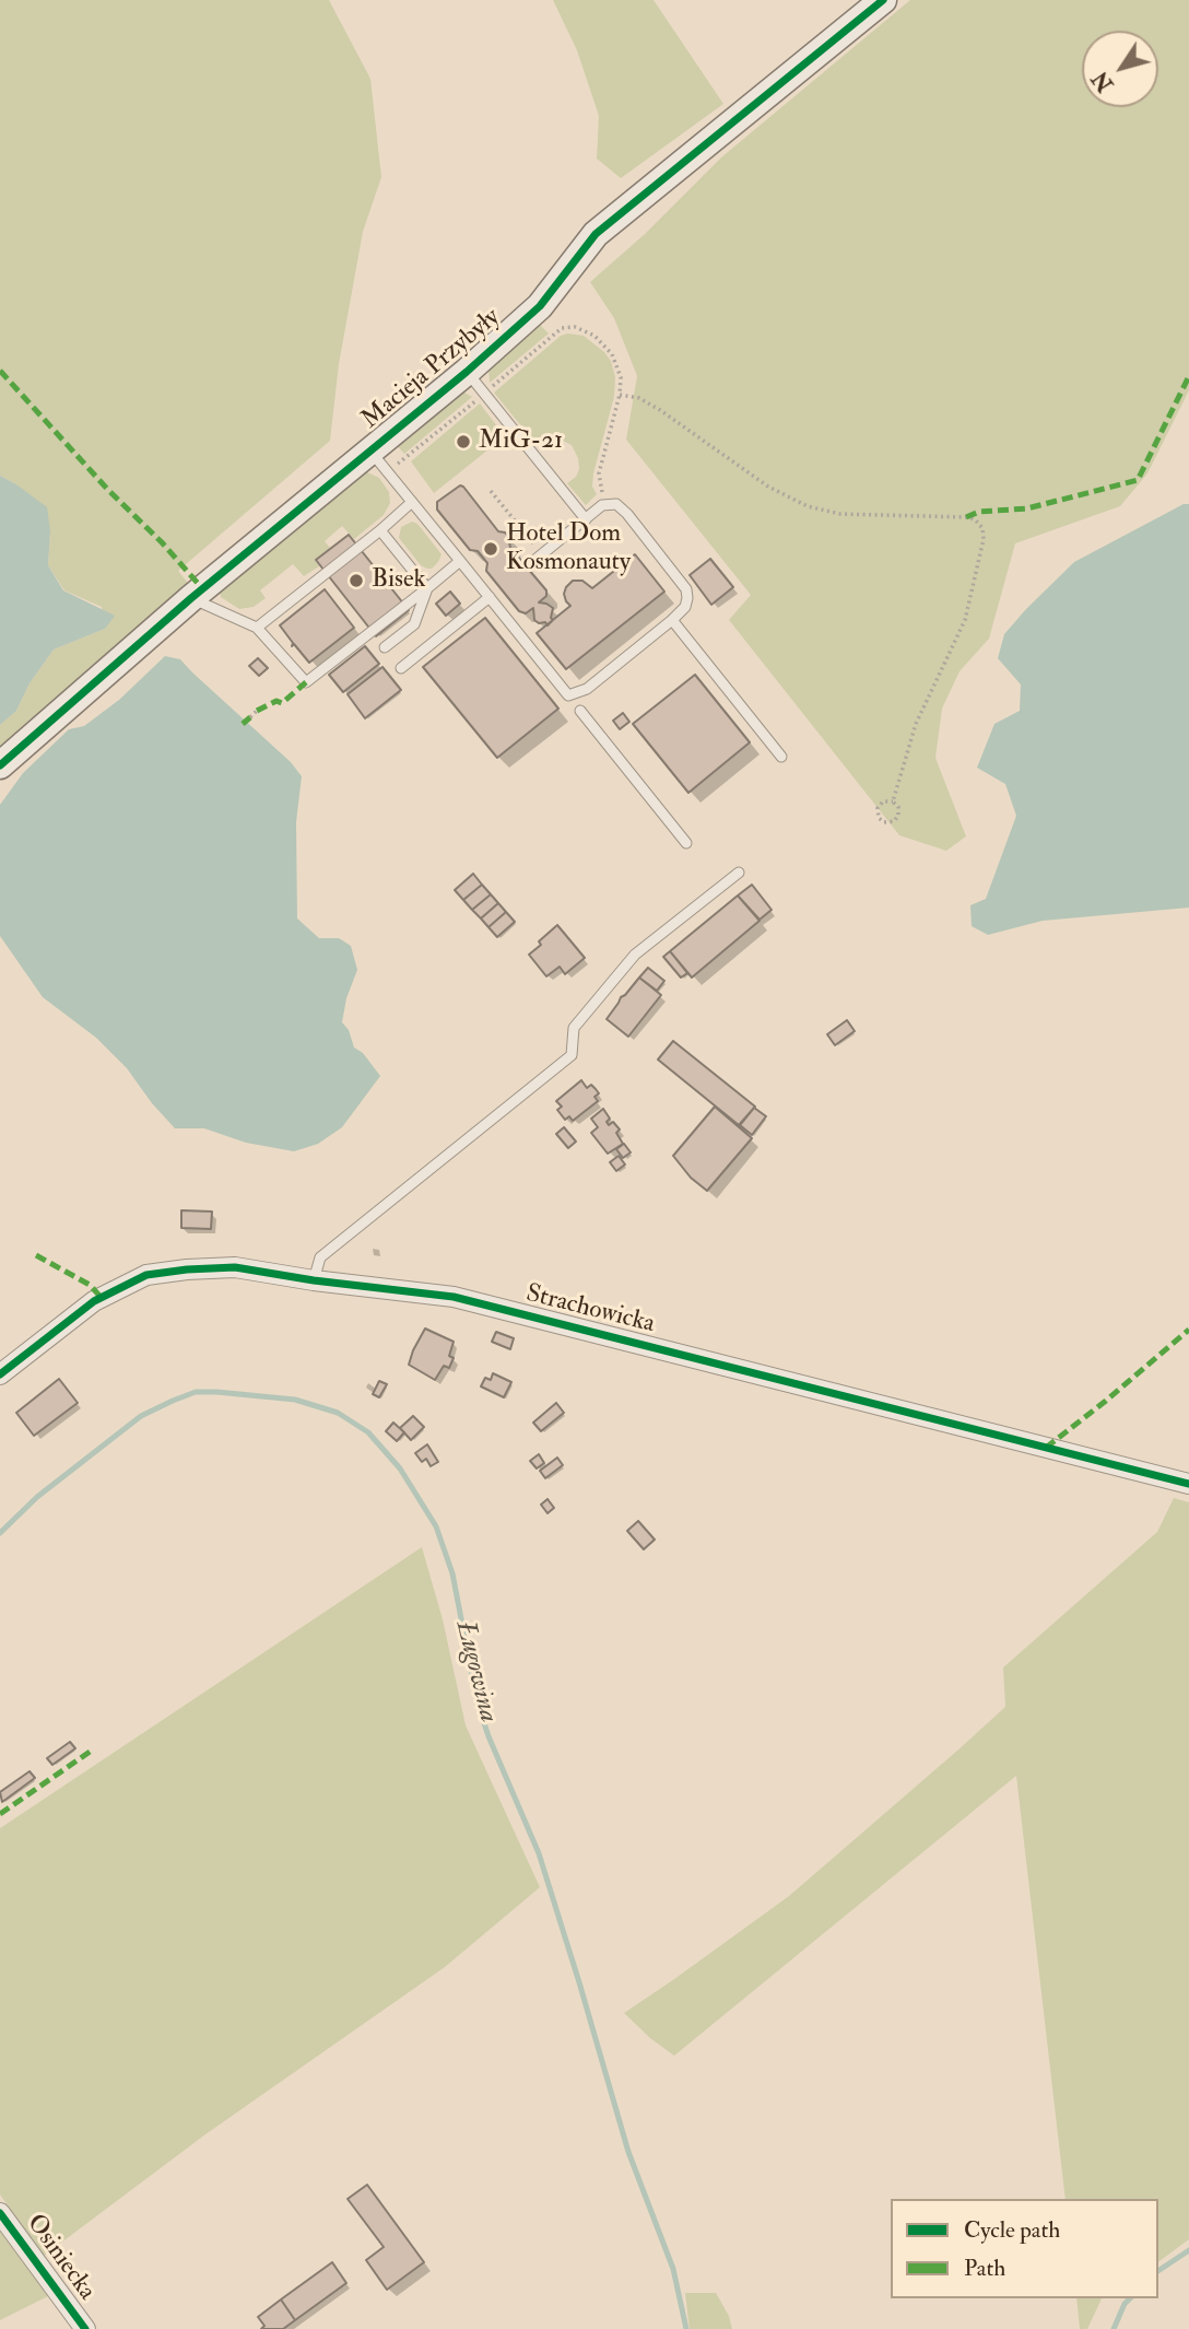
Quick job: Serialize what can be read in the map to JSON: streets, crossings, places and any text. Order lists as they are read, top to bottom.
{
  "streets": {
    "street": ["Macieja Przybyły", "Strachowicka", "Osiniecka"]
  },
  "water": ["Ługowina"],
  "places": ["MiG-21", "Hotel Dom Kosmonauty", "Bisek"],
  "legend": ["Cycle path", "Path"],
  "north": "bottom left"
}
